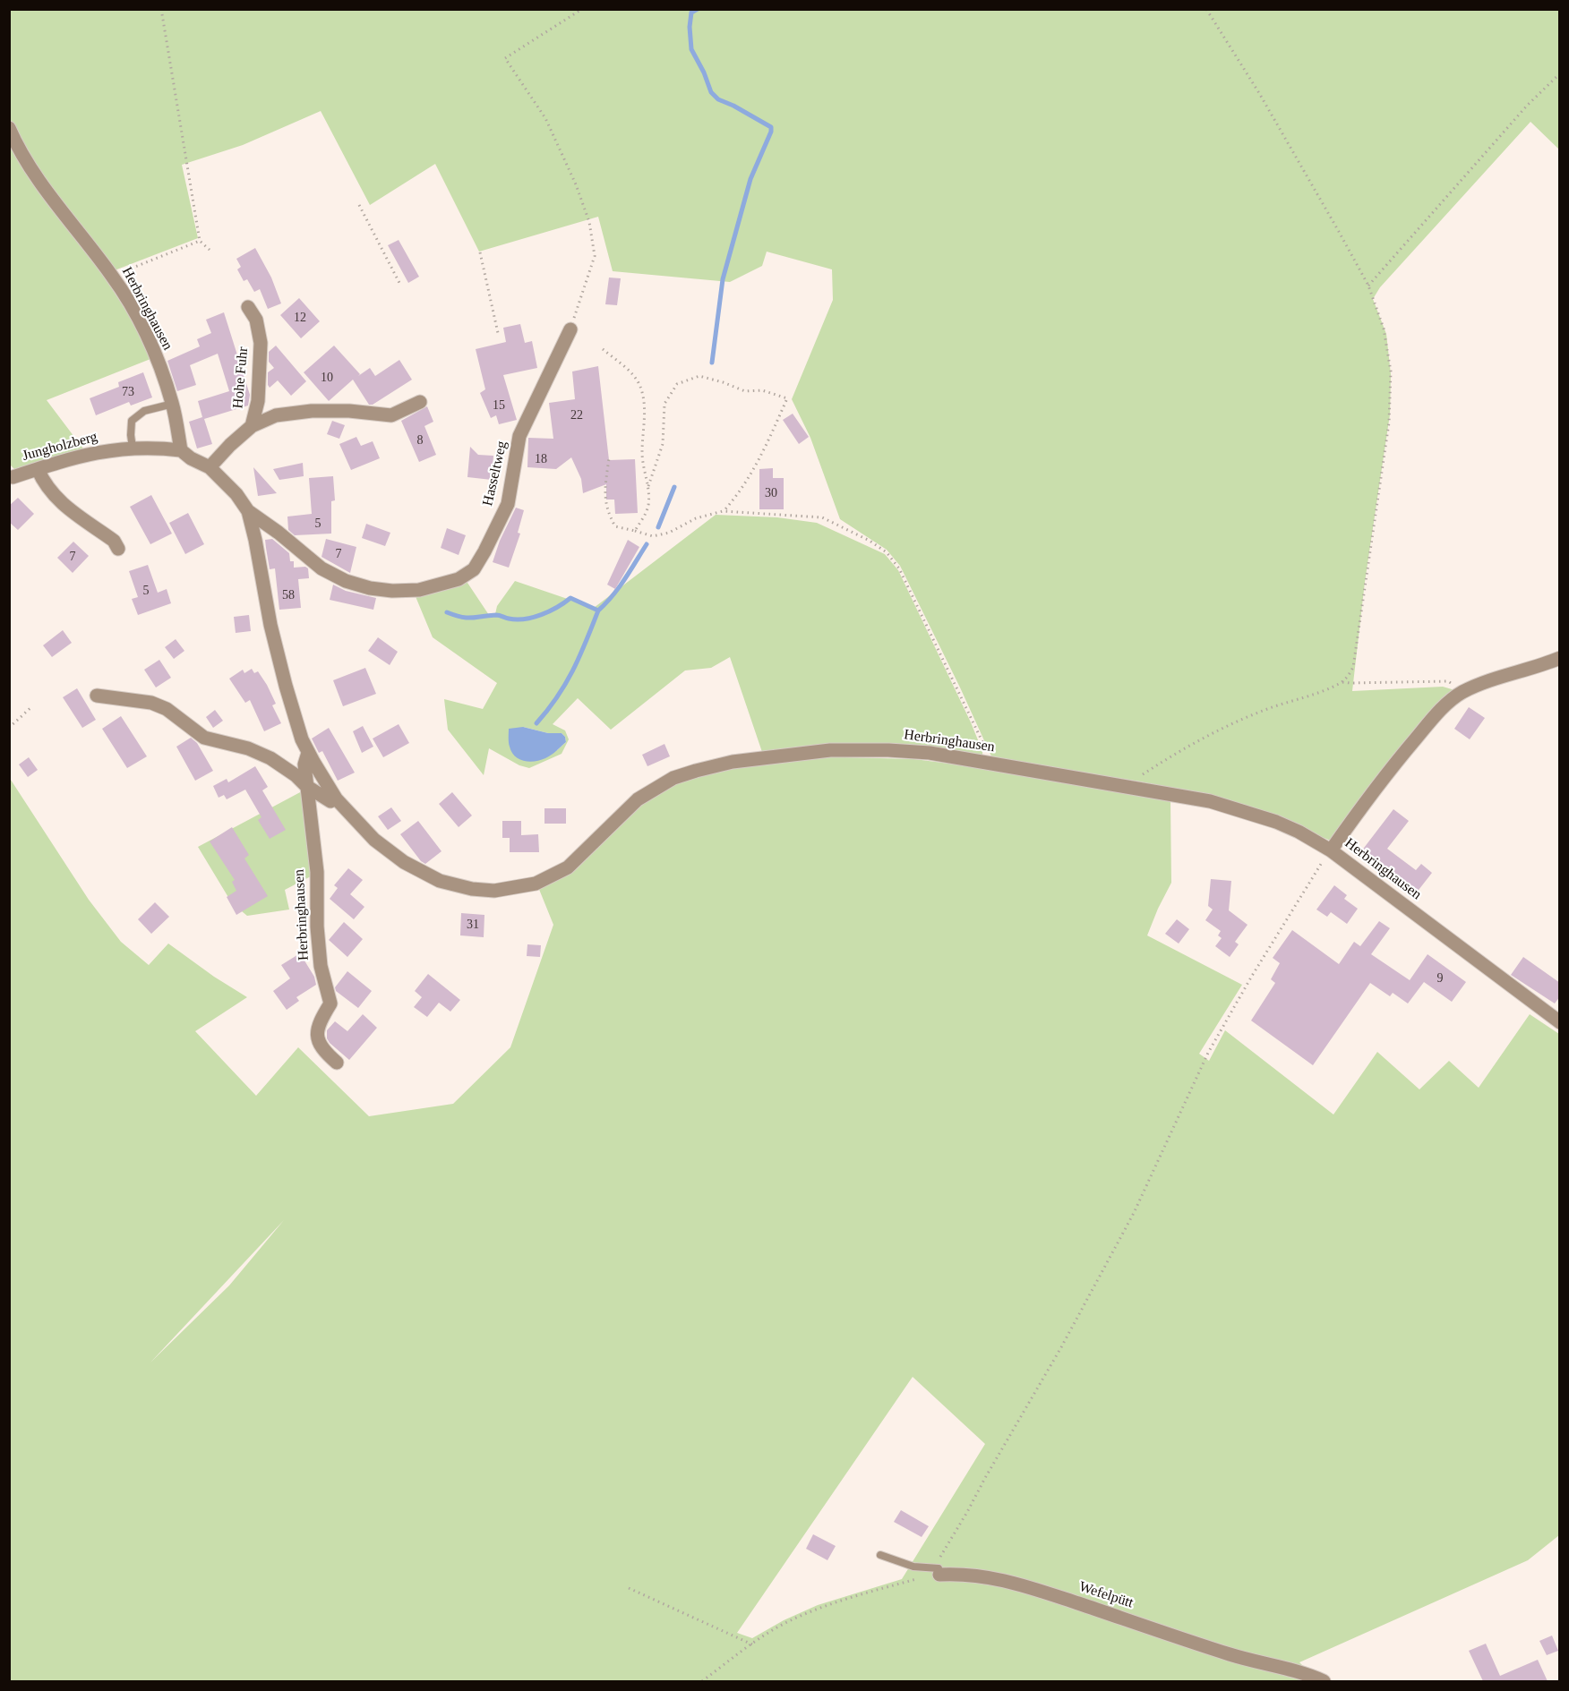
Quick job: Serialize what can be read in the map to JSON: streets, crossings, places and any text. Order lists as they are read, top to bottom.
{
  "streets": {
    "street": [
      "Herbringhausen",
      "Hohe Fuhr",
      "Jungholzberg",
      "Hasseltweg",
      "Wefelpütt"
    ]
  },
  "crossings": [
    ["Herbringhausen", "Hohe Fuhr"],
    ["Herbringhausen", "Jungholzberg"],
    ["Herbringhausen", "Hasseltweg"]
  ],
  "house_numbers": [
    "12",
    "10",
    "73",
    "15",
    "22",
    "8",
    "18",
    "30",
    "5",
    "7",
    "7",
    "5",
    "58",
    "31",
    "9"
  ]
}
